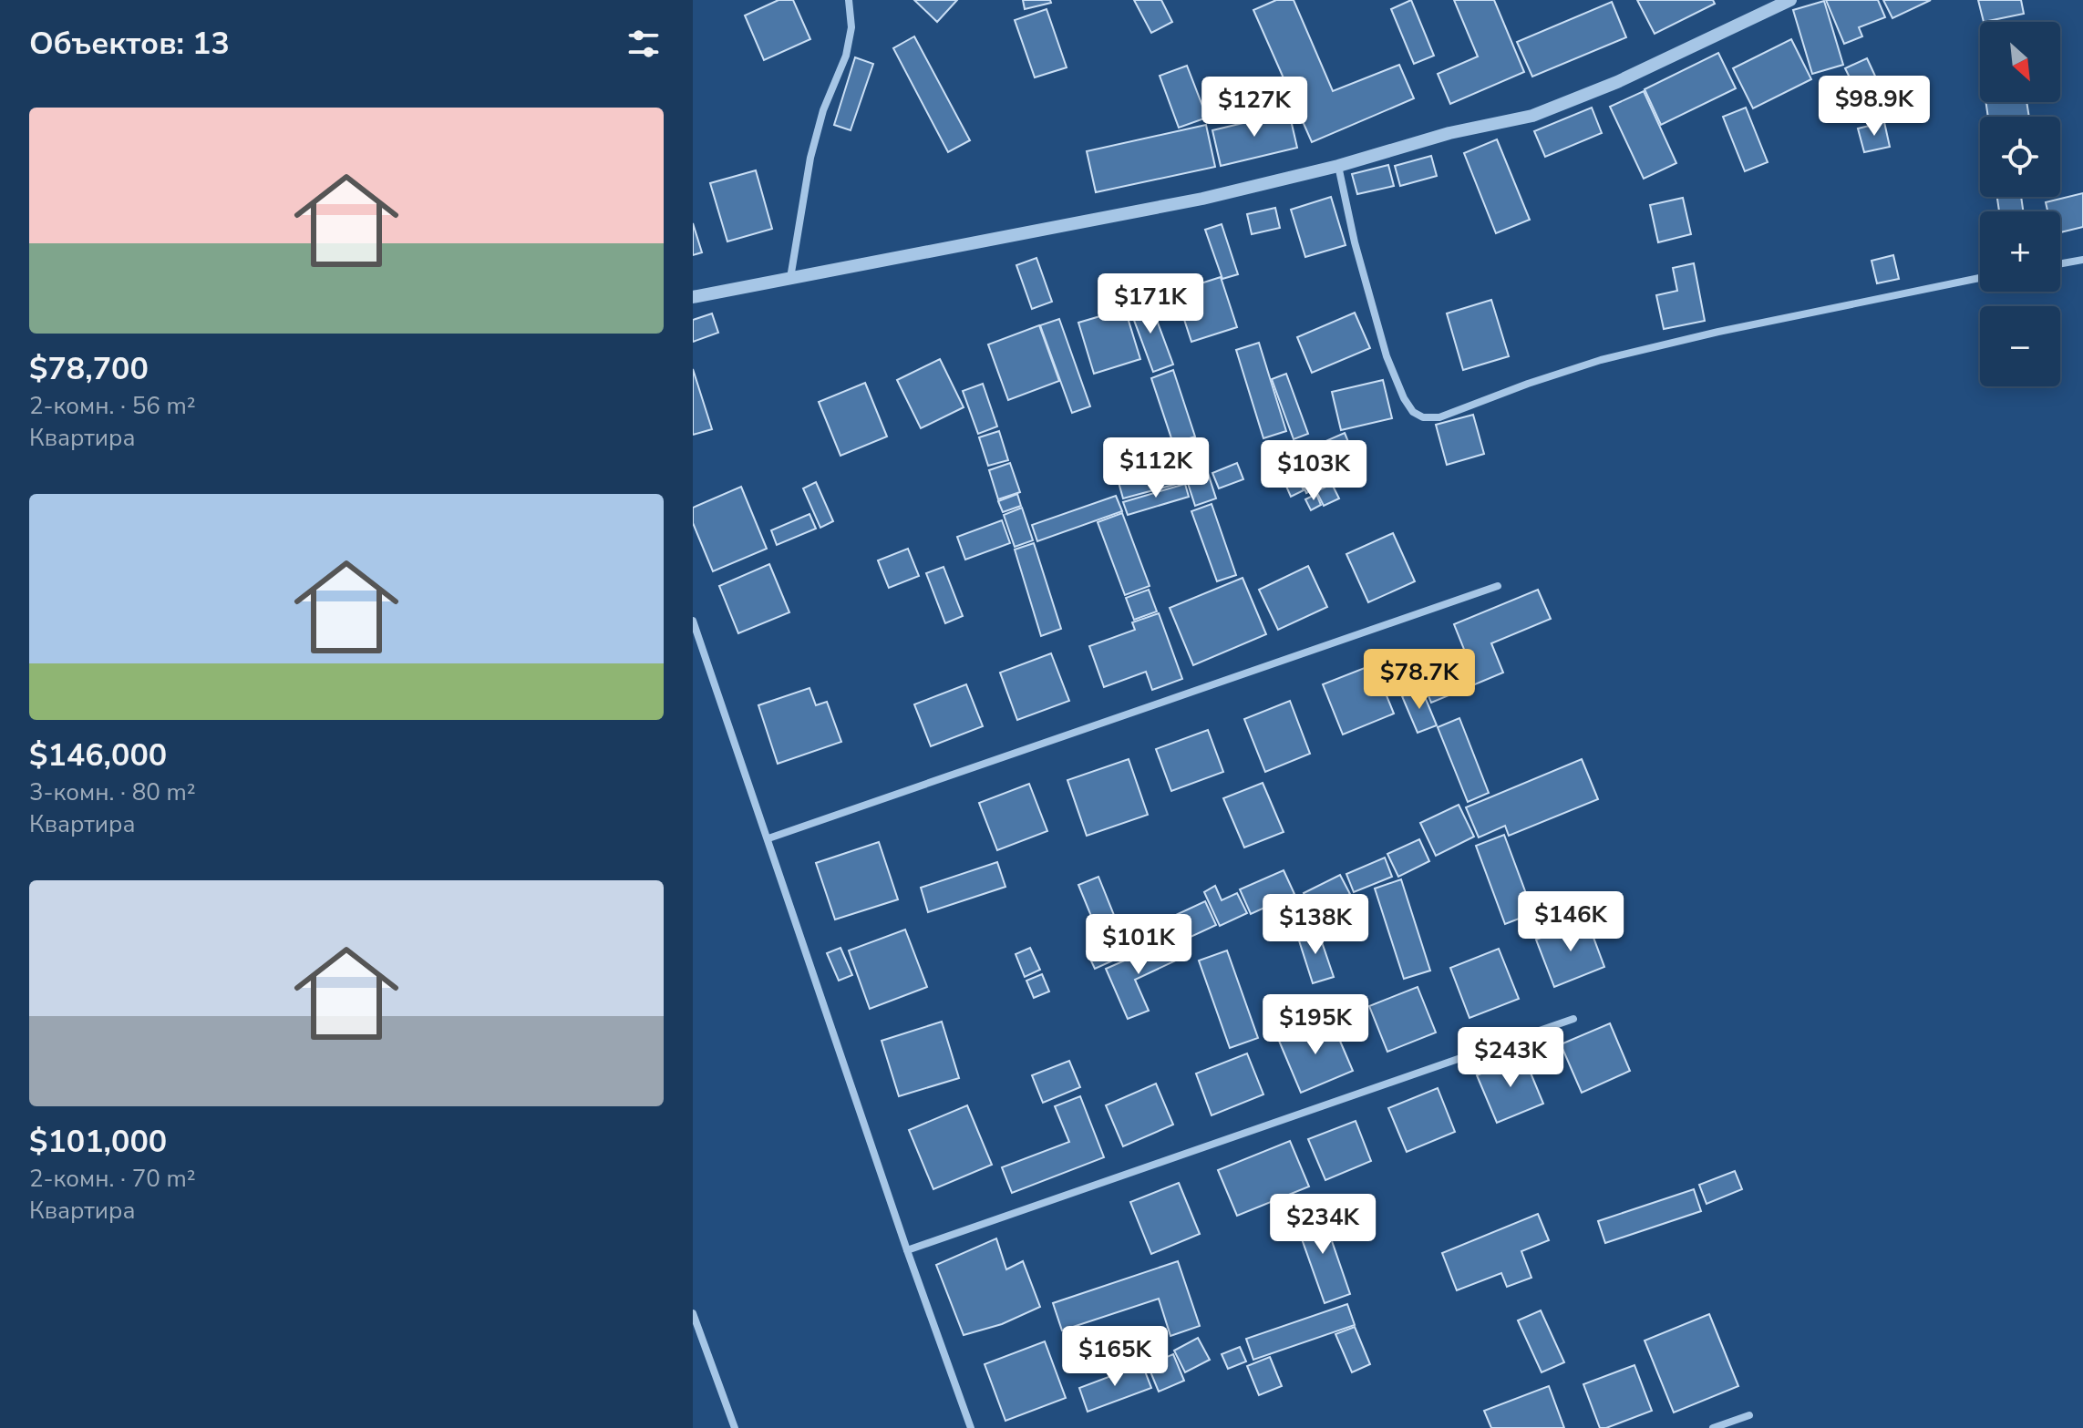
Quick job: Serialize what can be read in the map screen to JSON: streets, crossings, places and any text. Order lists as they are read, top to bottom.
{
  "north": "bottom right",
  "page": {
    "heading": "Объектов: 13",
    "map_buttons": ["+", "−"],
    "price": [
      "$98.9K",
      "$127K",
      "$171K",
      "$112K",
      "$103K",
      "$78.7K",
      "$146K",
      "$138K",
      "$101K",
      "$195K",
      "$243K",
      "$234K",
      "$165K"
    ],
    "list": [
      {
        "name": "$78,700",
        "note": "2-комн. · 56 m² · Квартира"
      },
      {
        "name": "$146,000",
        "note": "3-комн. · 80 m² · Квартира"
      },
      {
        "name": "$101,000",
        "note": "2-комн. · 70 m² · Квартира"
      }
    ]
  }
}
